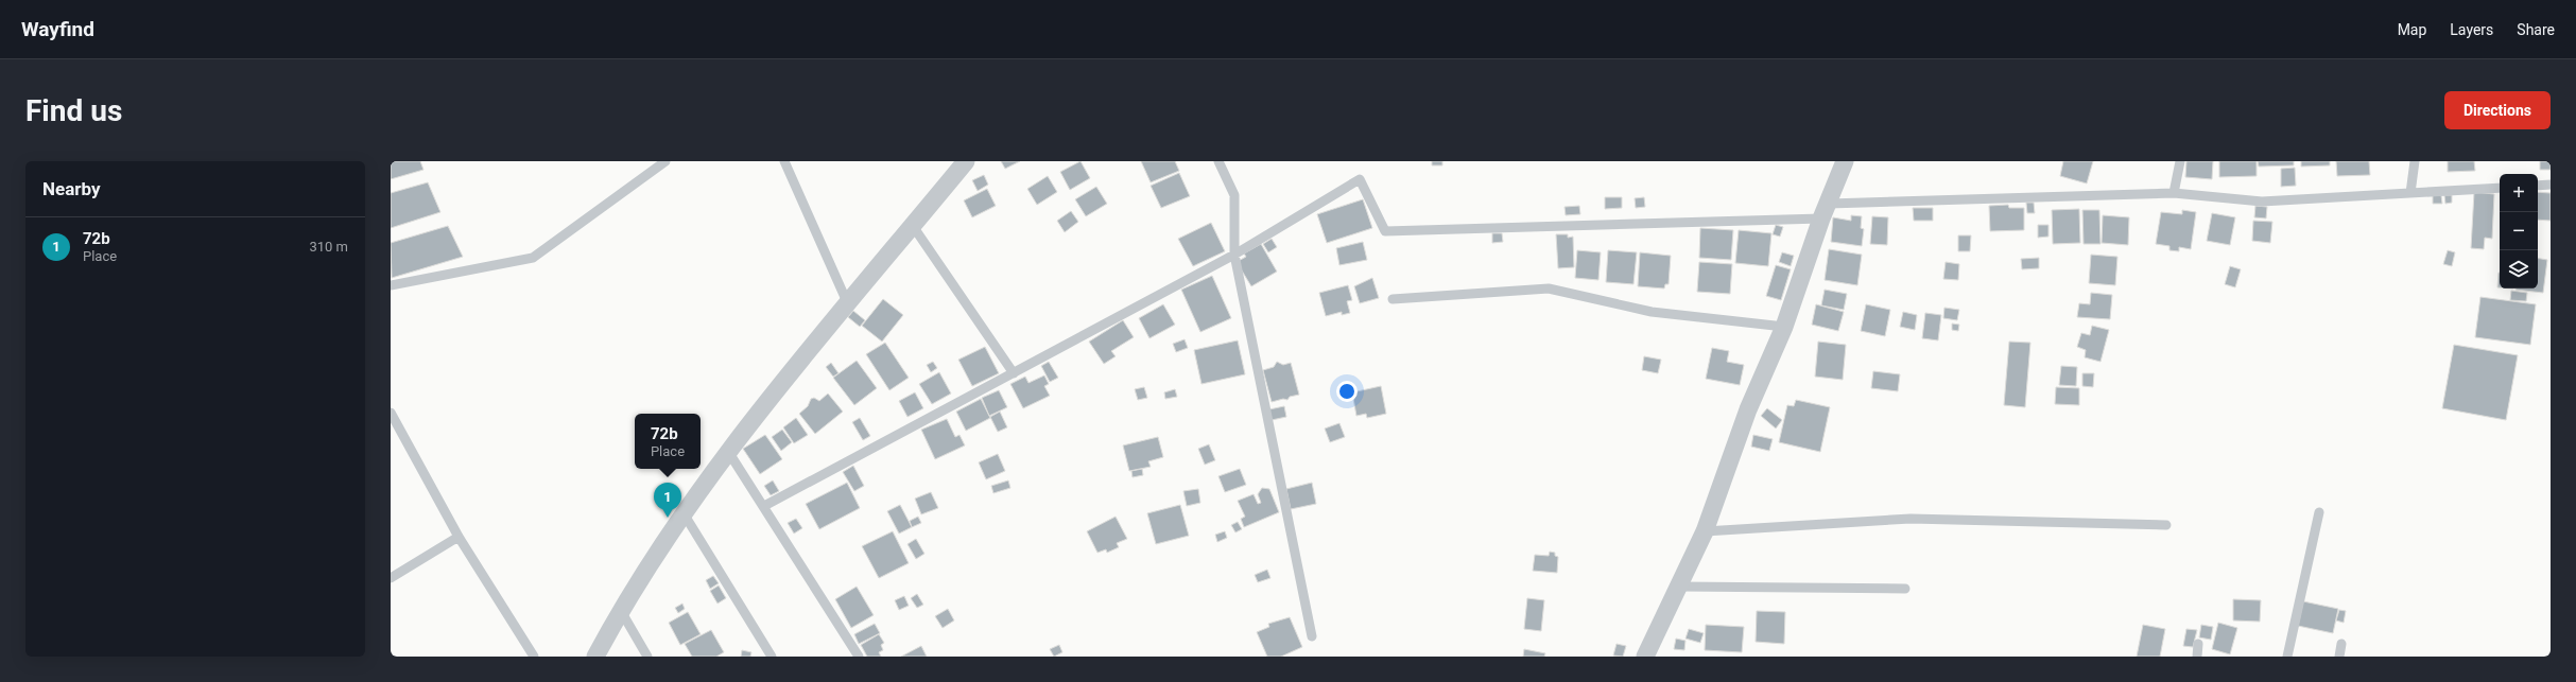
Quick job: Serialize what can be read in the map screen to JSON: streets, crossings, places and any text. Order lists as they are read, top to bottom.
{
  "page": {
    "header": "Wayfind",
    "nav": ["Map", "Layers", "Share"],
    "buttons": "Directions",
    "title": "Find us",
    "heading": "Nearby",
    "map_buttons": ["+", "−"],
    "list": [
      {
        "mark": "1",
        "name": "72b",
        "note": "Place",
        "value": "310 m"
      }
    ],
    "popup": ["72b", "Place"],
    "pins": "1"
  }
}
